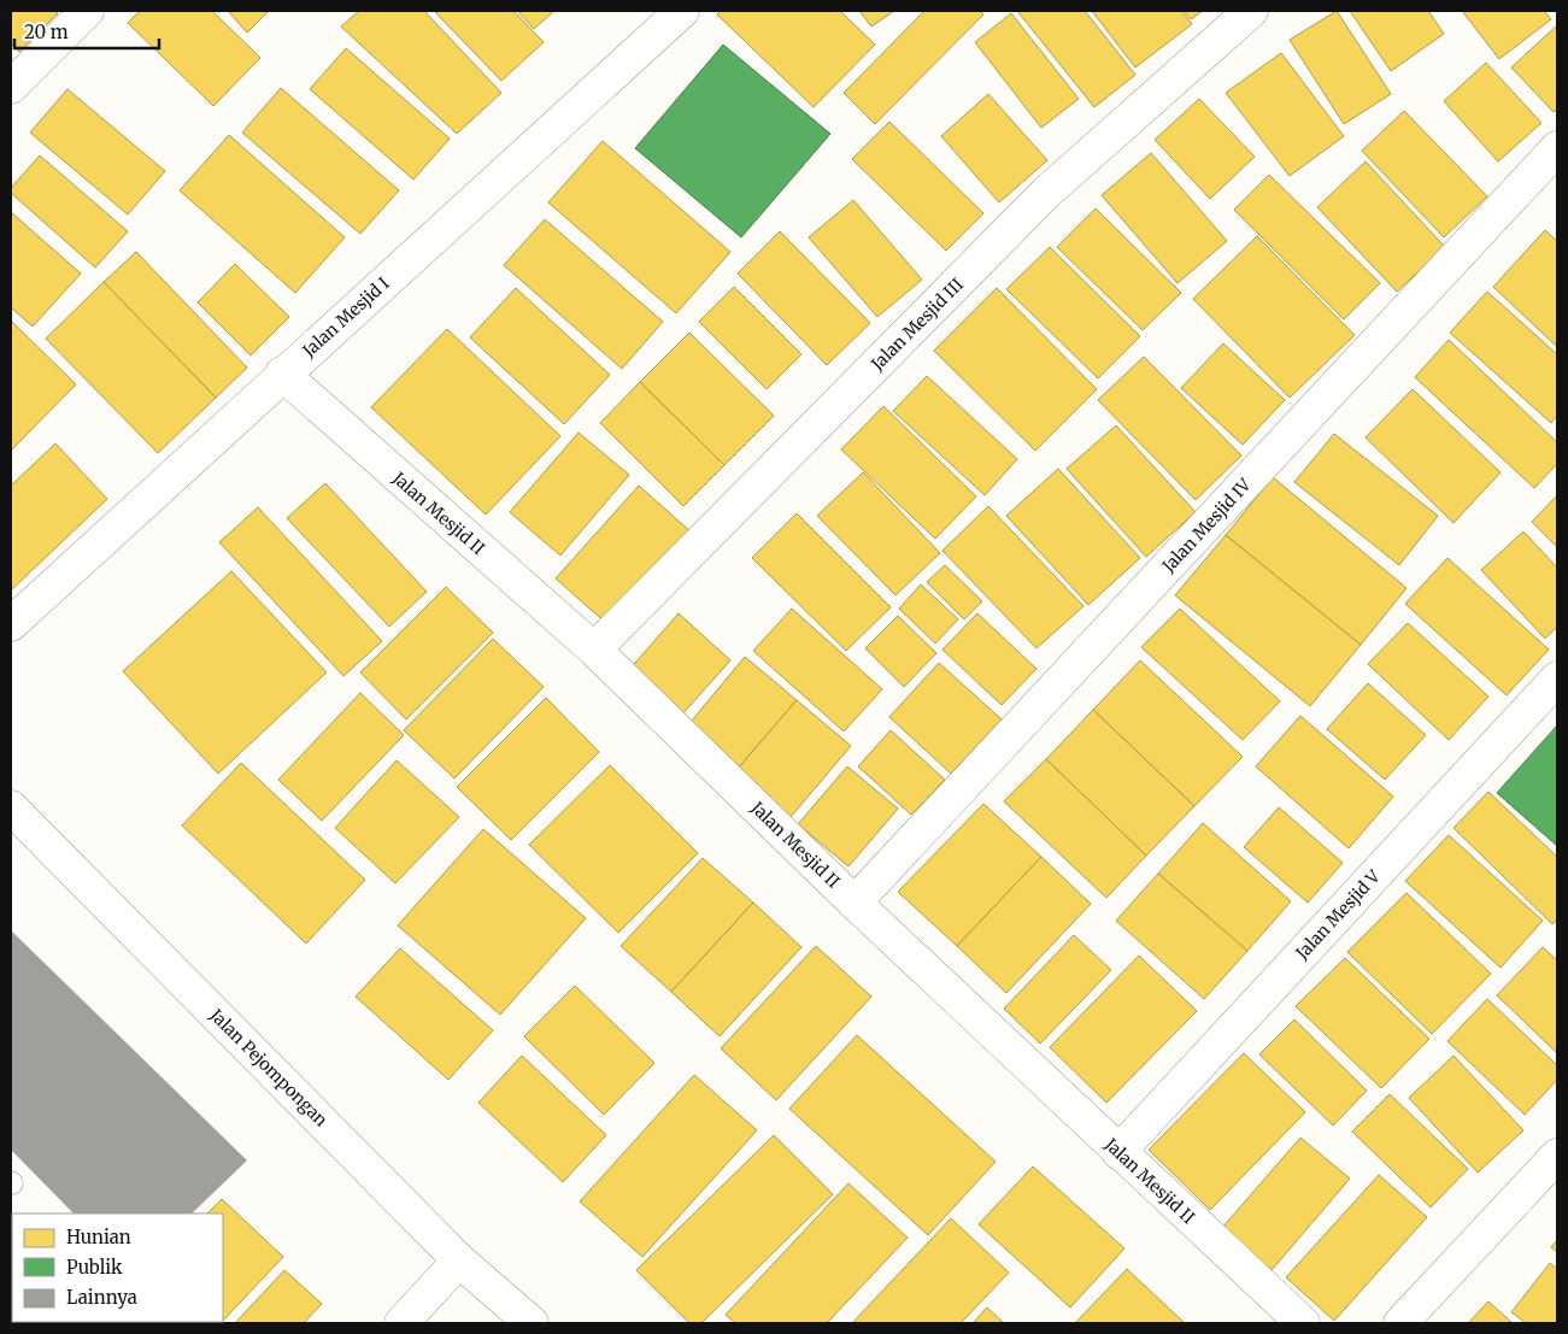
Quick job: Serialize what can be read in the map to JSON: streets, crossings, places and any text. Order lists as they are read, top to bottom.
{
  "streets": {
    "street": [
      "Jalan Mesjid I",
      "Jalan Mesjid III",
      "Jalan Mesjid II",
      "Jalan Mesjid IV",
      "Jalan Mesjid V",
      "Jalan Pejompongan"
    ]
  },
  "crossings": [
    ["Jalan Mesjid I", "Jalan Mesjid II"],
    ["Jalan Mesjid III", "Jalan Mesjid II"],
    ["Jalan Mesjid II", "Jalan Mesjid IV"],
    ["Jalan Mesjid II", "Jalan Mesjid V"]
  ],
  "legend": ["Hunian", "Publik", "Lainnya"],
  "scale_bar": "20 m"
}
